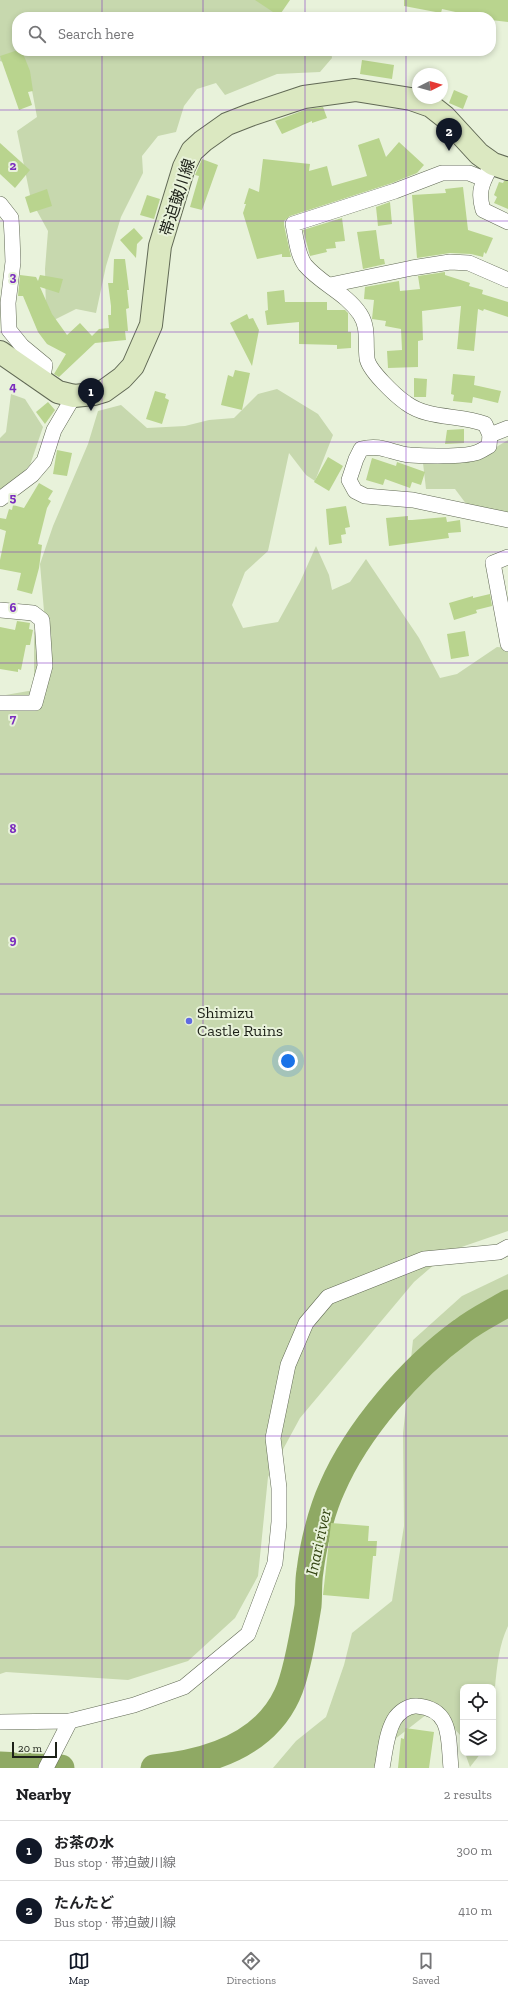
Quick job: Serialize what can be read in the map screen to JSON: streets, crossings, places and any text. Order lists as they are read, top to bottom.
{
  "streets": {
    "street": ["帯迫皷川線"]
  },
  "water": ["Inari river"],
  "places": ["Shimizu Castle Ruins"],
  "scale_bar": "20 m",
  "north": "right",
  "page": {
    "search": "Search here",
    "pins": ["2", "1"],
    "scale": "20 m",
    "heading": ["Nearby", "2 results"],
    "list": [
      {
        "mark": "1",
        "name": "お茶の水",
        "note": "Bus stop · 帯迫皷川線",
        "value": "300 m"
      },
      {
        "mark": "2",
        "name": "たんたど",
        "note": "Bus stop · 帯迫皷川線",
        "value": "410 m"
      }
    ],
    "nav": ["Map", "Directions", "Saved"]
  },
  "grid": {
    "rows": [
      "2",
      "3",
      "4",
      "5",
      "6",
      "7",
      "8",
      "9"
    ]
  }
}
